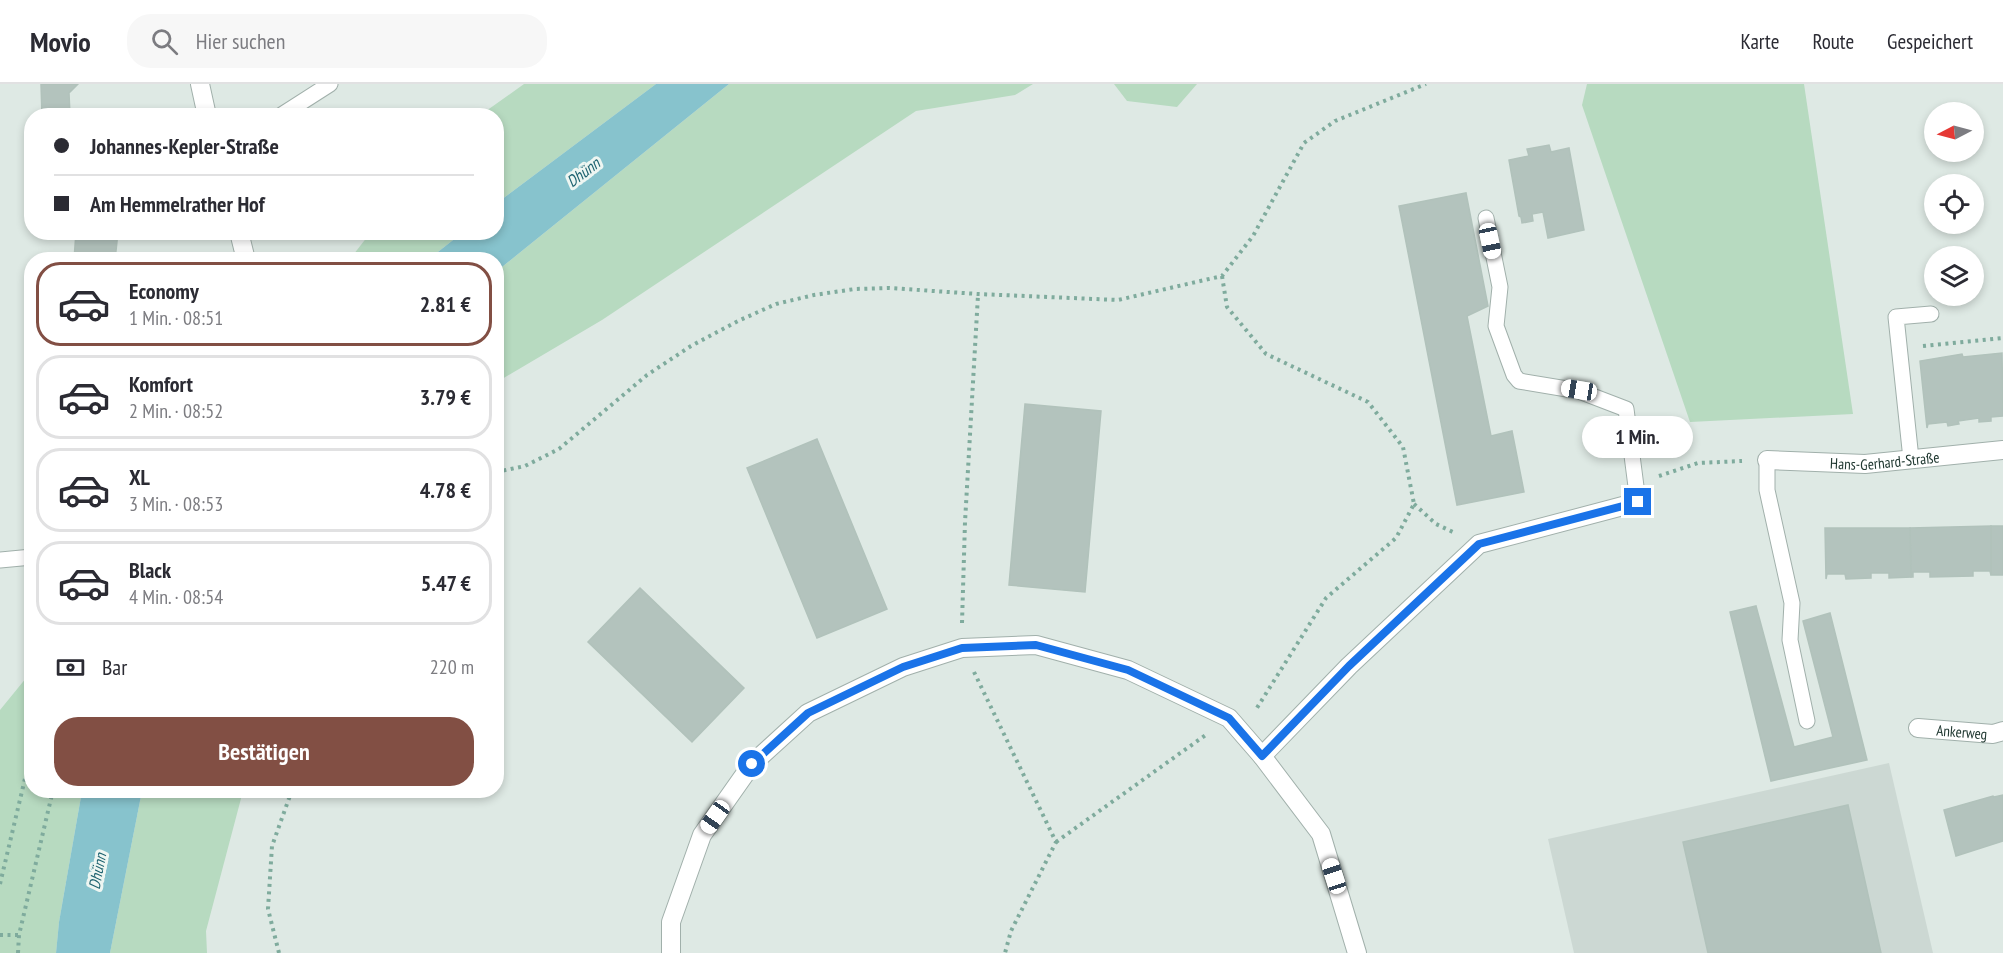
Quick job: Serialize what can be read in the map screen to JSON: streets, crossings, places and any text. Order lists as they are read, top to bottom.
{
  "streets": {
    "street": ["Hans-Gerhard-Straße", "Ankerweg"]
  },
  "water": ["Dhünn"],
  "north": "left",
  "page": {
    "header": "Movio",
    "search": "Hier suchen",
    "nav": ["Karte", "Route", "Gespeichert"],
    "banner": ["Johannes-Kepler-Straße", "Am Hemmelrather Hof"],
    "list": [
      {
        "name": "Economy",
        "note": "1 Min. · 08:51",
        "value": "2.81 €"
      },
      {
        "name": "Komfort",
        "note": "2 Min. · 08:52",
        "value": "3.79 €"
      },
      {
        "name": "XL",
        "note": "3 Min. · 08:53",
        "value": "4.78 €"
      },
      {
        "name": "Black",
        "note": "4 Min. · 08:54",
        "value": "5.47 €"
      }
    ],
    "bubble": "1 Min.",
    "pay": ["Bar", "220 m"],
    "buttons": "Bestätigen"
  }
}
